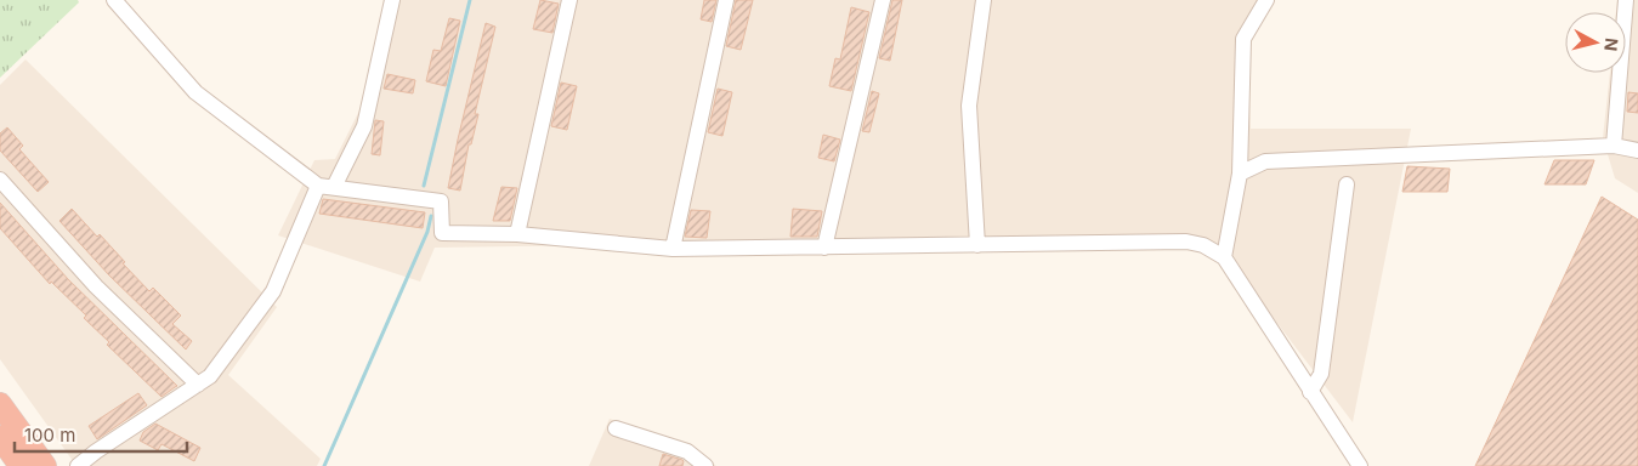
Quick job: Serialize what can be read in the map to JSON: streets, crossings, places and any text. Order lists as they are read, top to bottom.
{
  "scale_bar": "100 m",
  "north": "right"
}
